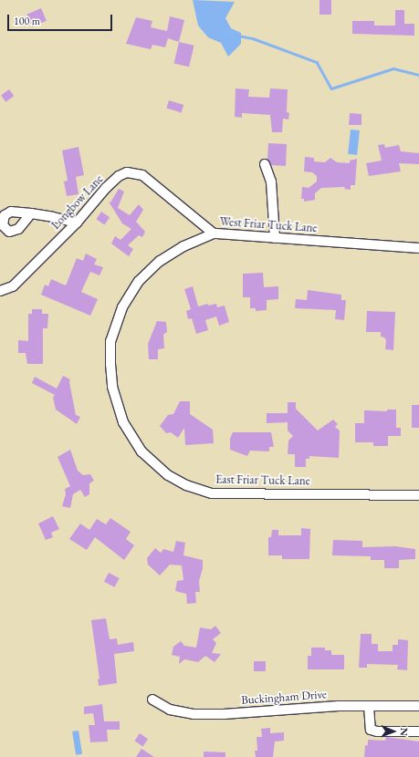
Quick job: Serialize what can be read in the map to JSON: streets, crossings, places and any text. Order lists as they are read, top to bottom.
{
  "streets": {
    "street": [
      "Longbow Lane",
      "West Friar Tuck Lane",
      "East Friar Tuck Lane",
      "Buckingham Drive"
    ]
  },
  "crossings": [
    ["Longbow Lane", "West Friar Tuck Lane"],
    ["West Friar Tuck Lane", "East Friar Tuck Lane"]
  ],
  "scale_bar": "100 m",
  "north": "right"
}
